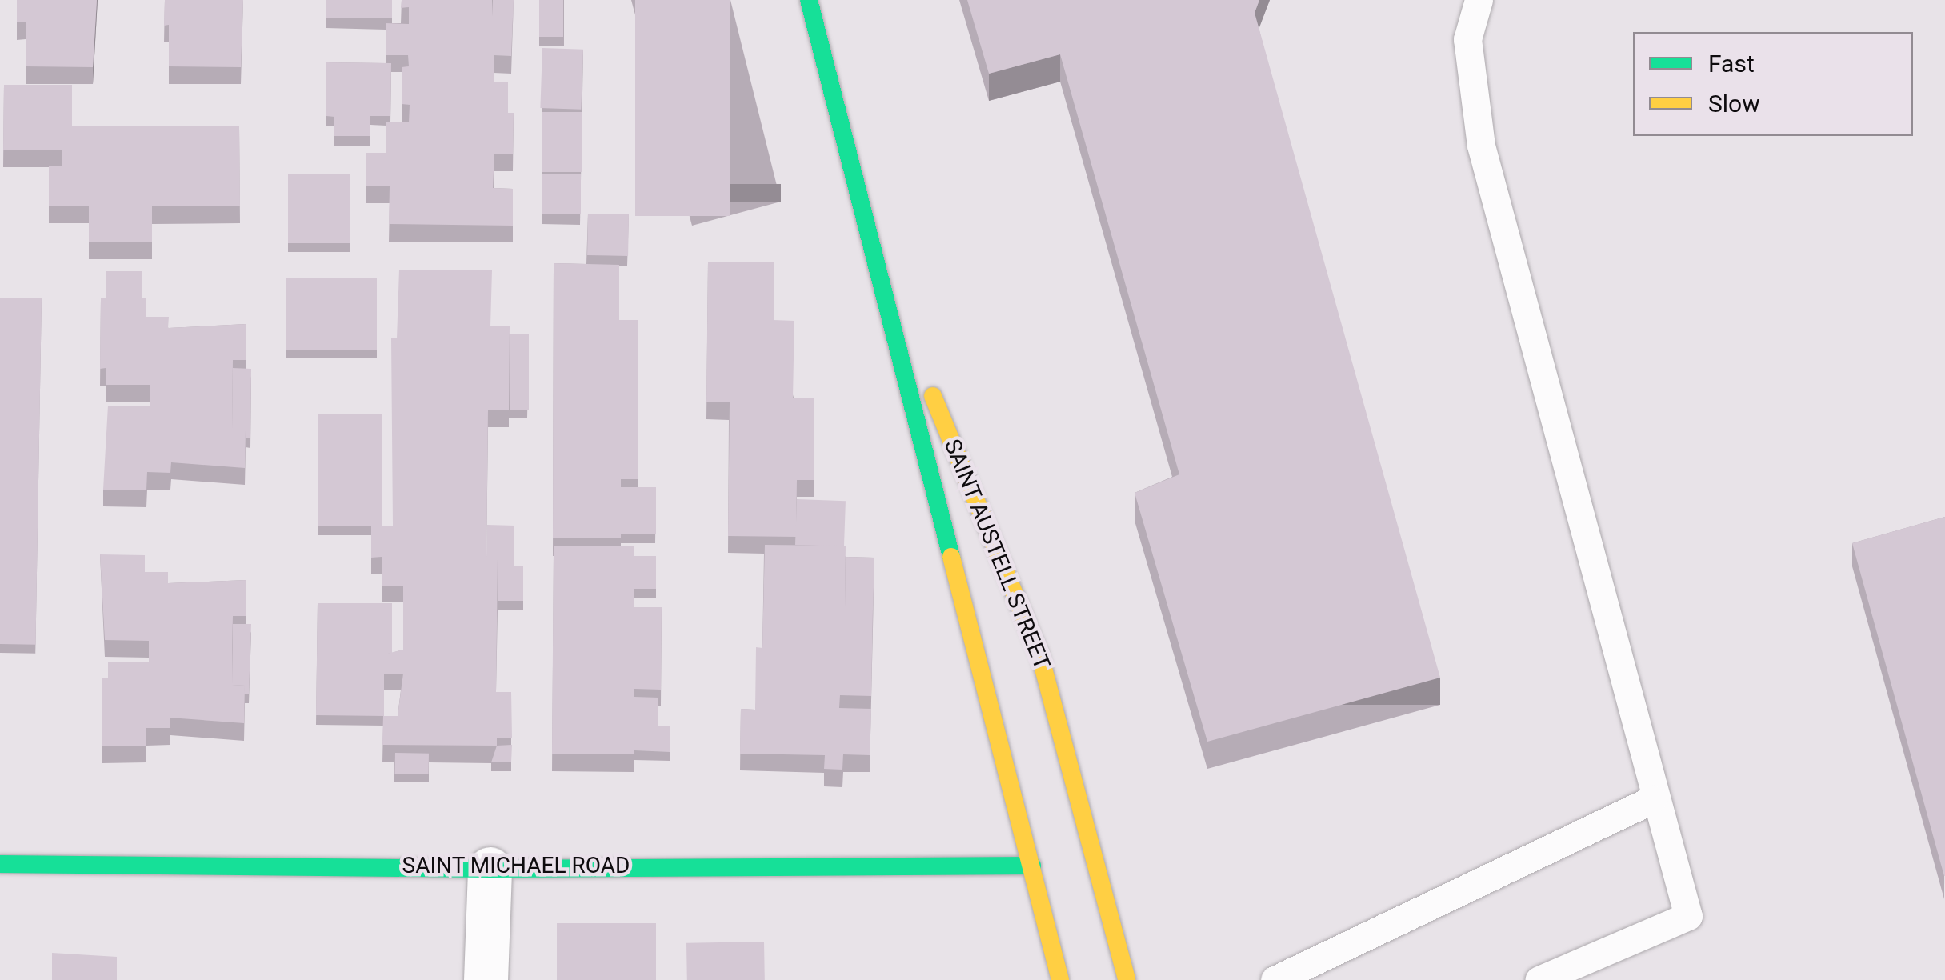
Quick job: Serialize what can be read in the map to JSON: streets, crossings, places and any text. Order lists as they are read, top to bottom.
{
  "streets": {
    "street": ["SAINT AUSTELL STREET", "SAINT MICHAEL ROAD"]
  },
  "crossings": [
    ["SAINT AUSTELL STREET", "SAINT MICHAEL ROAD"]
  ],
  "legend": ["Fast", "Slow"]
}
